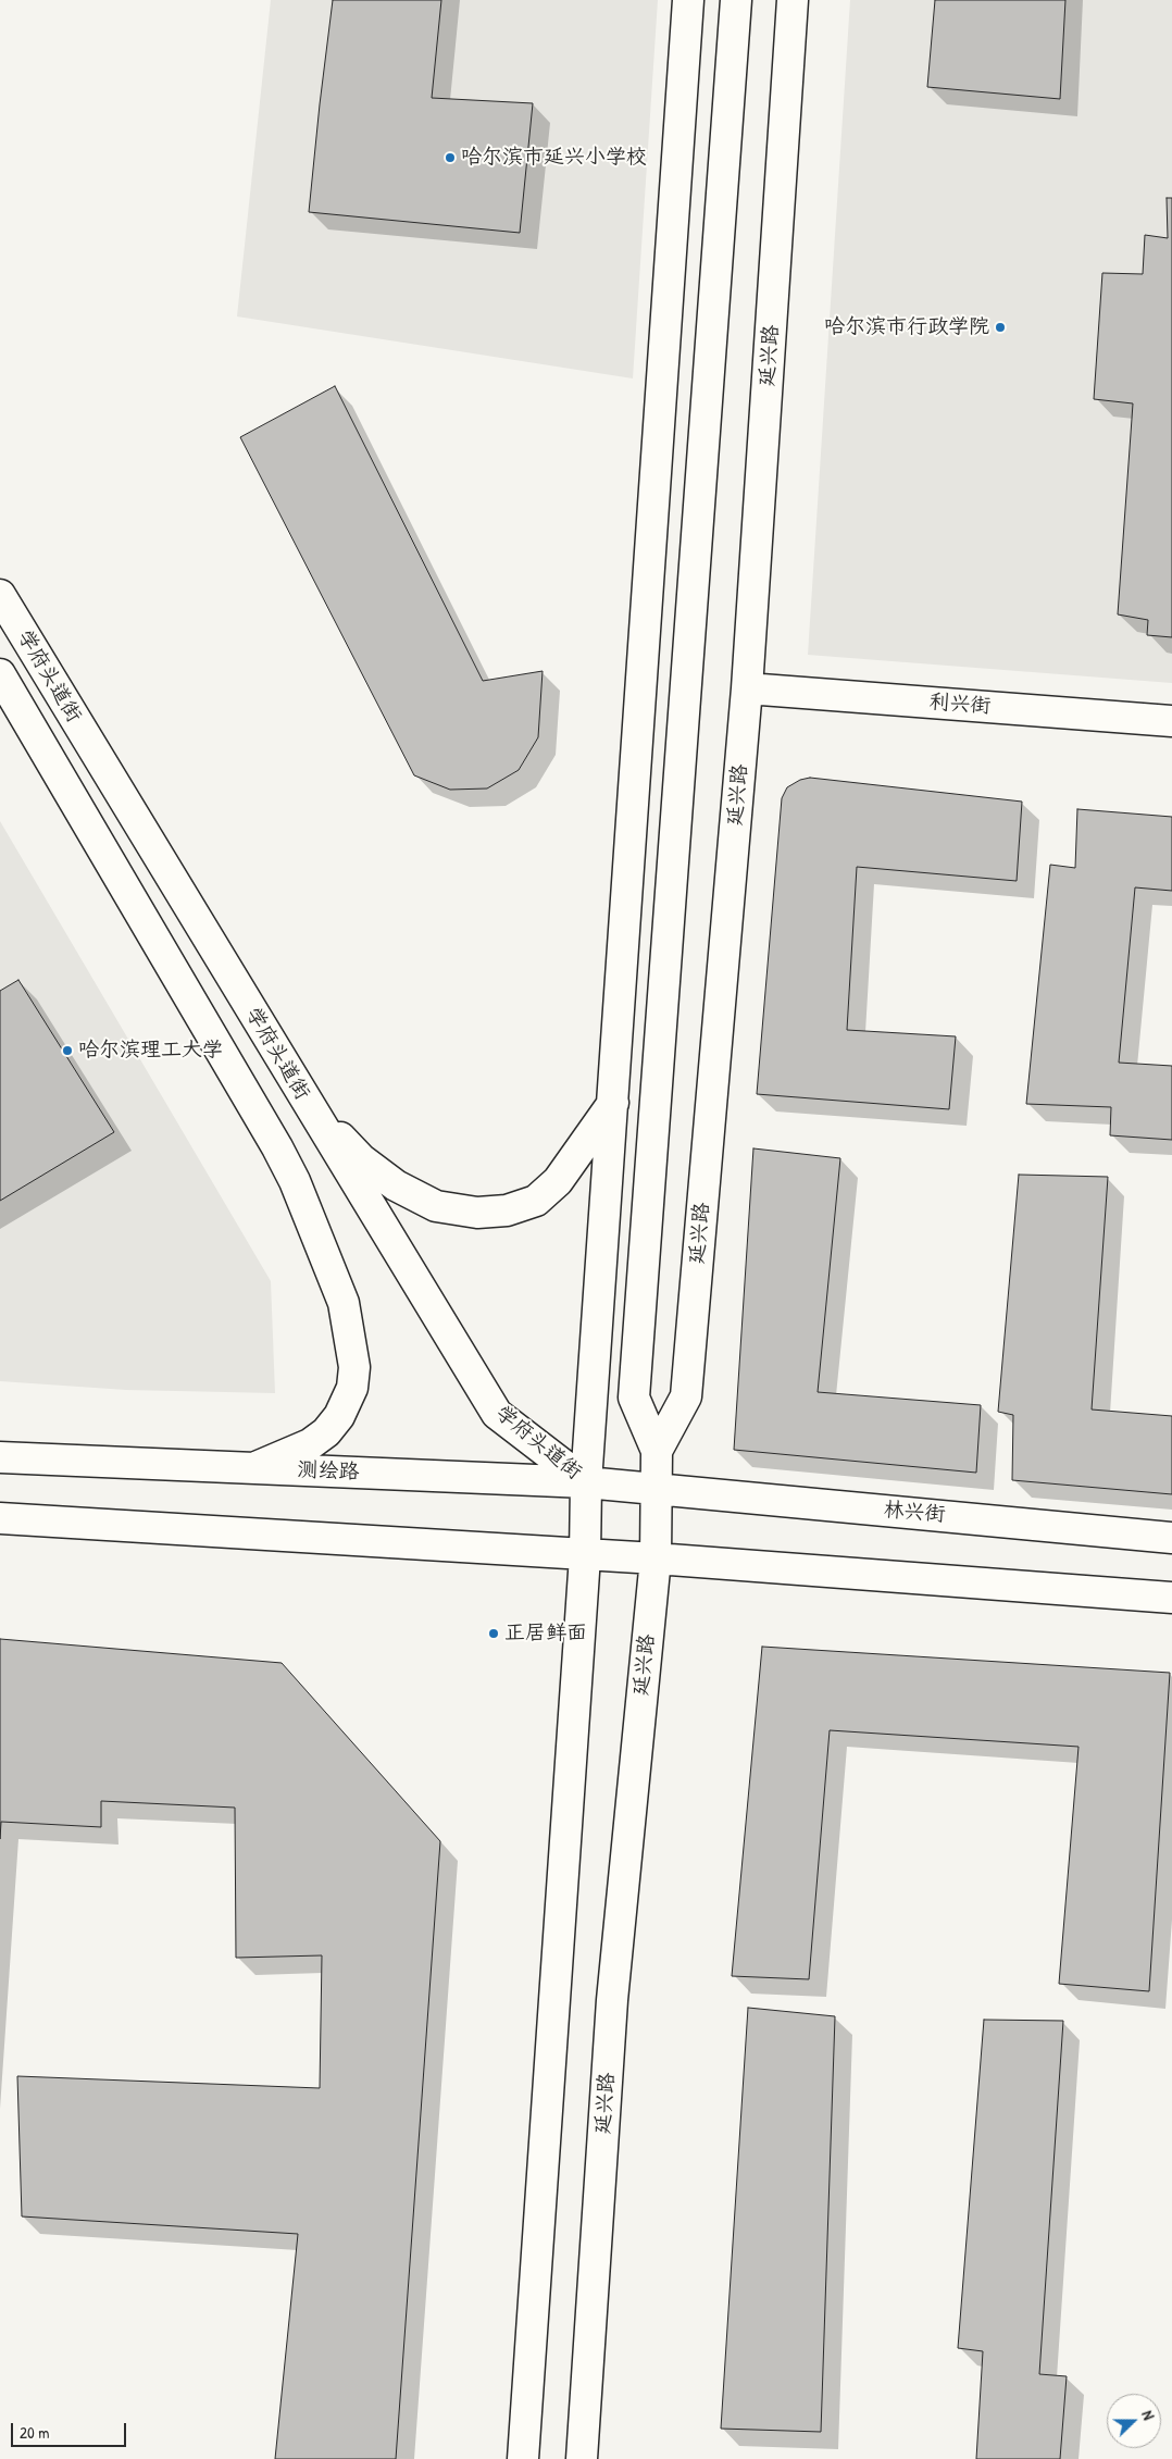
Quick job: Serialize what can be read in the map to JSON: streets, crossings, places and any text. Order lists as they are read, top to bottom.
{
  "streets": {
    "main road": [
      "延兴路",
      "学府头道街",
      "利兴街",
      "测绘路",
      "林兴街"
    ]
  },
  "crossings": [
    ["延兴路", "利兴街"],
    ["延兴路", "测绘路"],
    ["延兴路", "林兴街"],
    ["学府头道街", "测绘路"],
    ["测绘路", "林兴街"]
  ],
  "places": [
    "哈尔滨市延兴小学校",
    "哈尔滨市行政学院",
    "哈尔滨理工大学",
    "正居鲜面"
  ],
  "scale_bar": "20 m",
  "north": "right"
}
